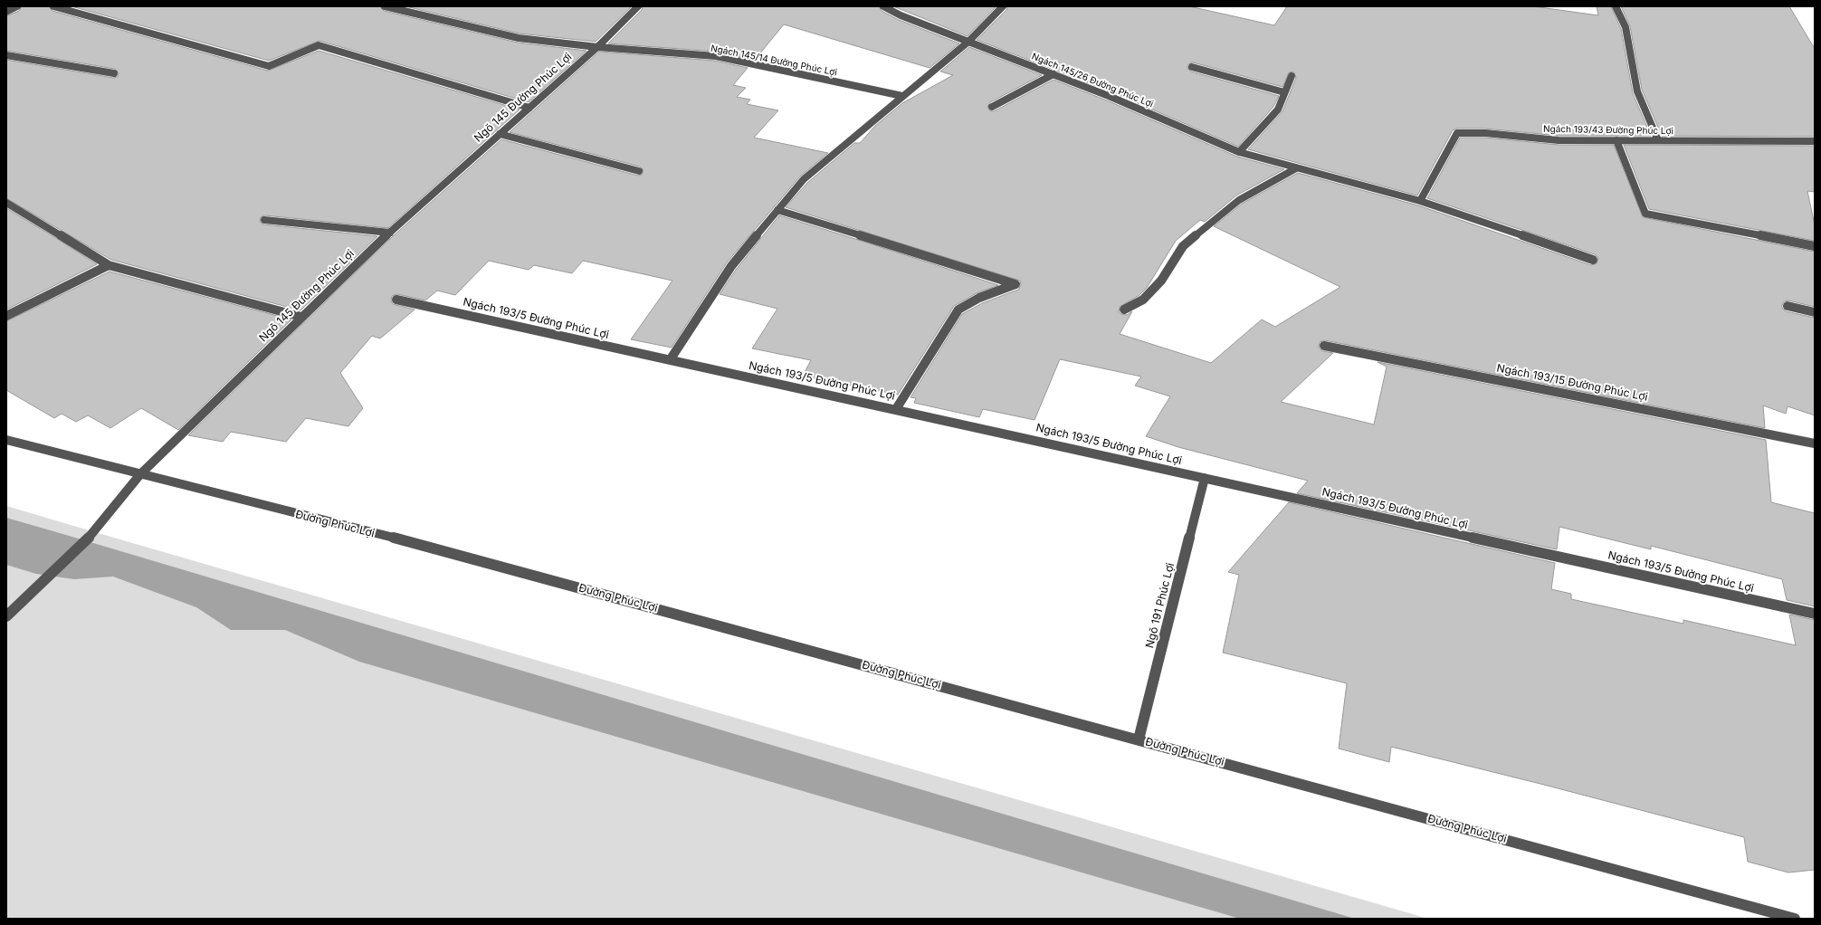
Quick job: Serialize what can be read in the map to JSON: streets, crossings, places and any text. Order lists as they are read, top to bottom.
{
  "streets": {
    "street": [
      "Ngách 145/14 Đường Phúc Lợi",
      "Ngách 145/26 Đường Phúc Lợi",
      "Ngõ 145 Đường Phúc Lợi",
      "Ngách 193/43 Đường Phúc Lợi",
      "Ngách 193/5 Đường Phúc Lợi",
      "Ngách 193/15 Đường Phúc Lợi",
      "Đường Phúc Lợi",
      "Ngõ 191 Phúc Lợi"
    ]
  },
  "crossings": [
    ["Ngách 145/14 Đường Phúc Lợi", "Ngõ 145 Đường Phúc Lợi"],
    ["Ngách 145/26 Đường Phúc Lợi", "Ngách 193/43 Đường Phúc Lợi"],
    ["Ngõ 145 Đường Phúc Lợi", "Đường Phúc Lợi"],
    ["Ngách 193/5 Đường Phúc Lợi", "Ngõ 191 Phúc Lợi"],
    ["Đường Phúc Lợi", "Ngõ 191 Phúc Lợi"]
  ]
}
